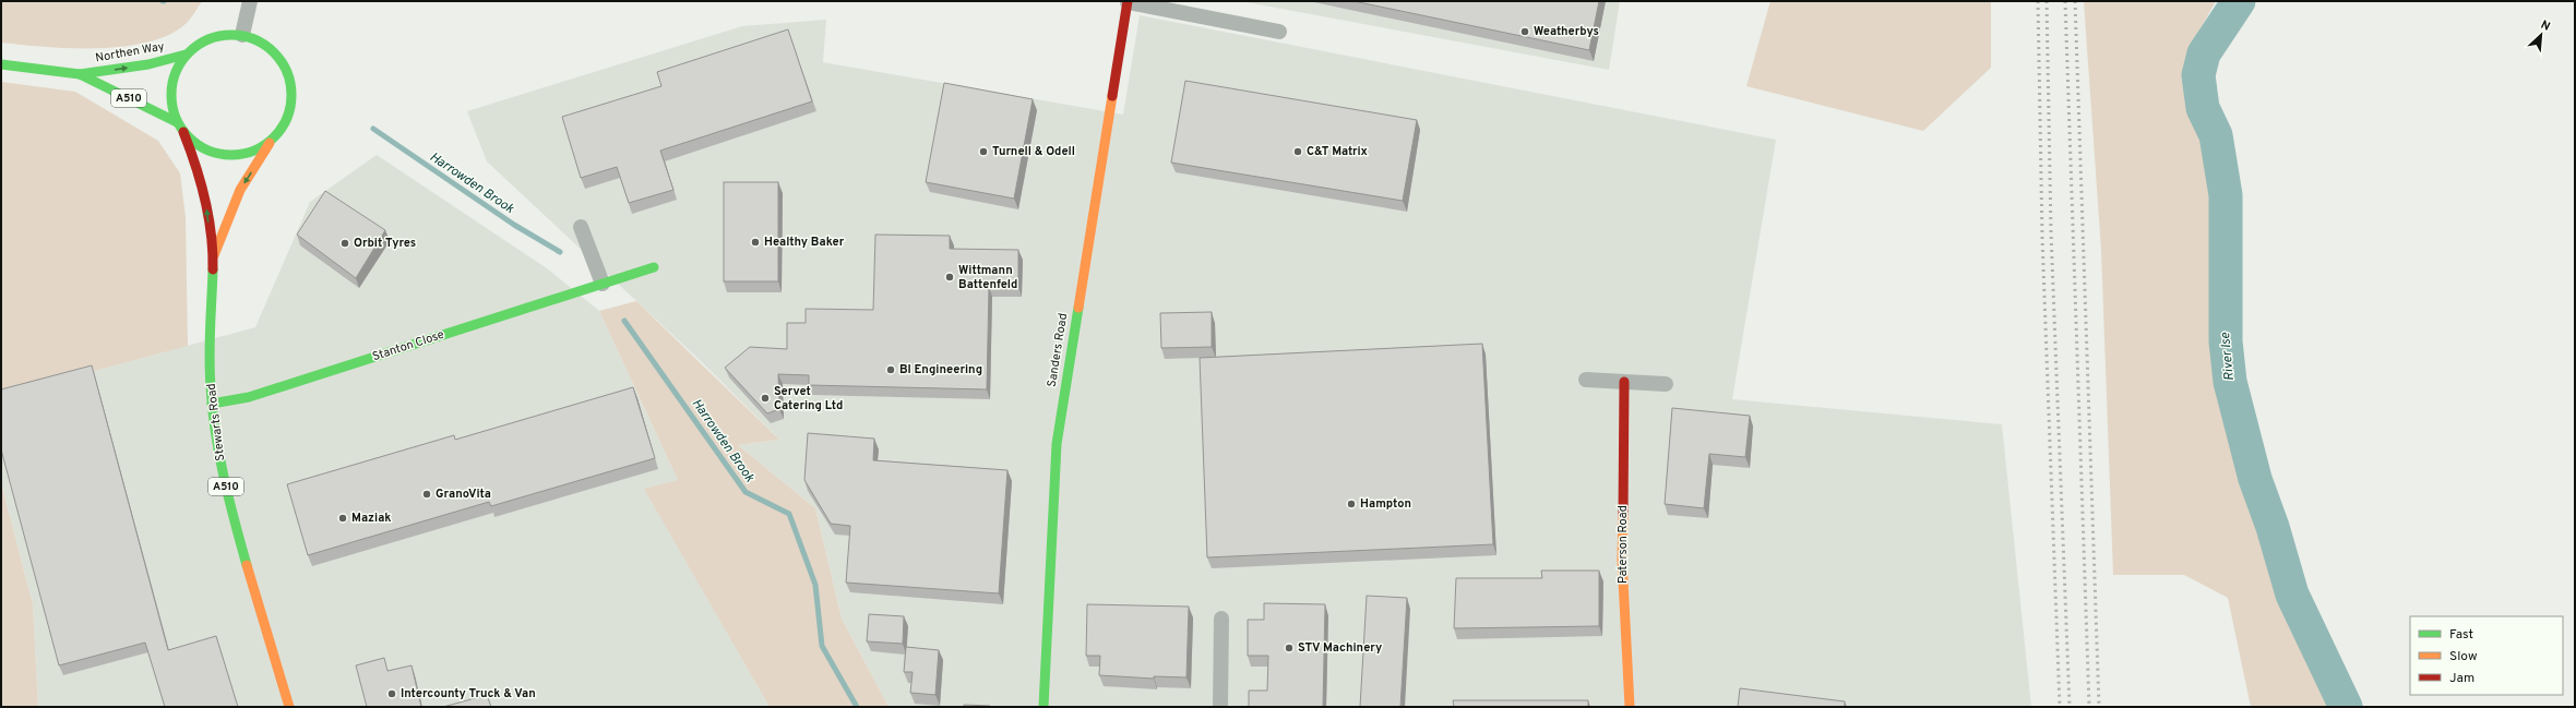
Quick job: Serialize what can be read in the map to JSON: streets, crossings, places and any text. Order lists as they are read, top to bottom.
{
  "streets": {
    "street": [
      "Northen Way",
      "A510",
      "Stanton Close",
      "Sanders Road",
      "Stewarts Road",
      "Paterson Road"
    ]
  },
  "crossings": [
    ["Northen Way", "Stewarts Road"],
    ["Stanton Close", "Stewarts Road"]
  ],
  "one_way": ["Northen Way"],
  "water": ["Harrowden Brook", "River Ise"],
  "places": [
    "Weatherbys",
    "Turnell & Odell",
    "C&T Matrix",
    "Healthy Baker",
    "Orbit Tyres",
    "Wittmann Battenfeld",
    "BI Engineering",
    "Servet Catering Ltd",
    "GranoVita",
    "Hampton",
    "Maziak",
    "STV Machinery",
    "Intercounty Truck & Van"
  ],
  "legend": ["Fast", "Slow", "Jam"],
  "north": "top right"
}
